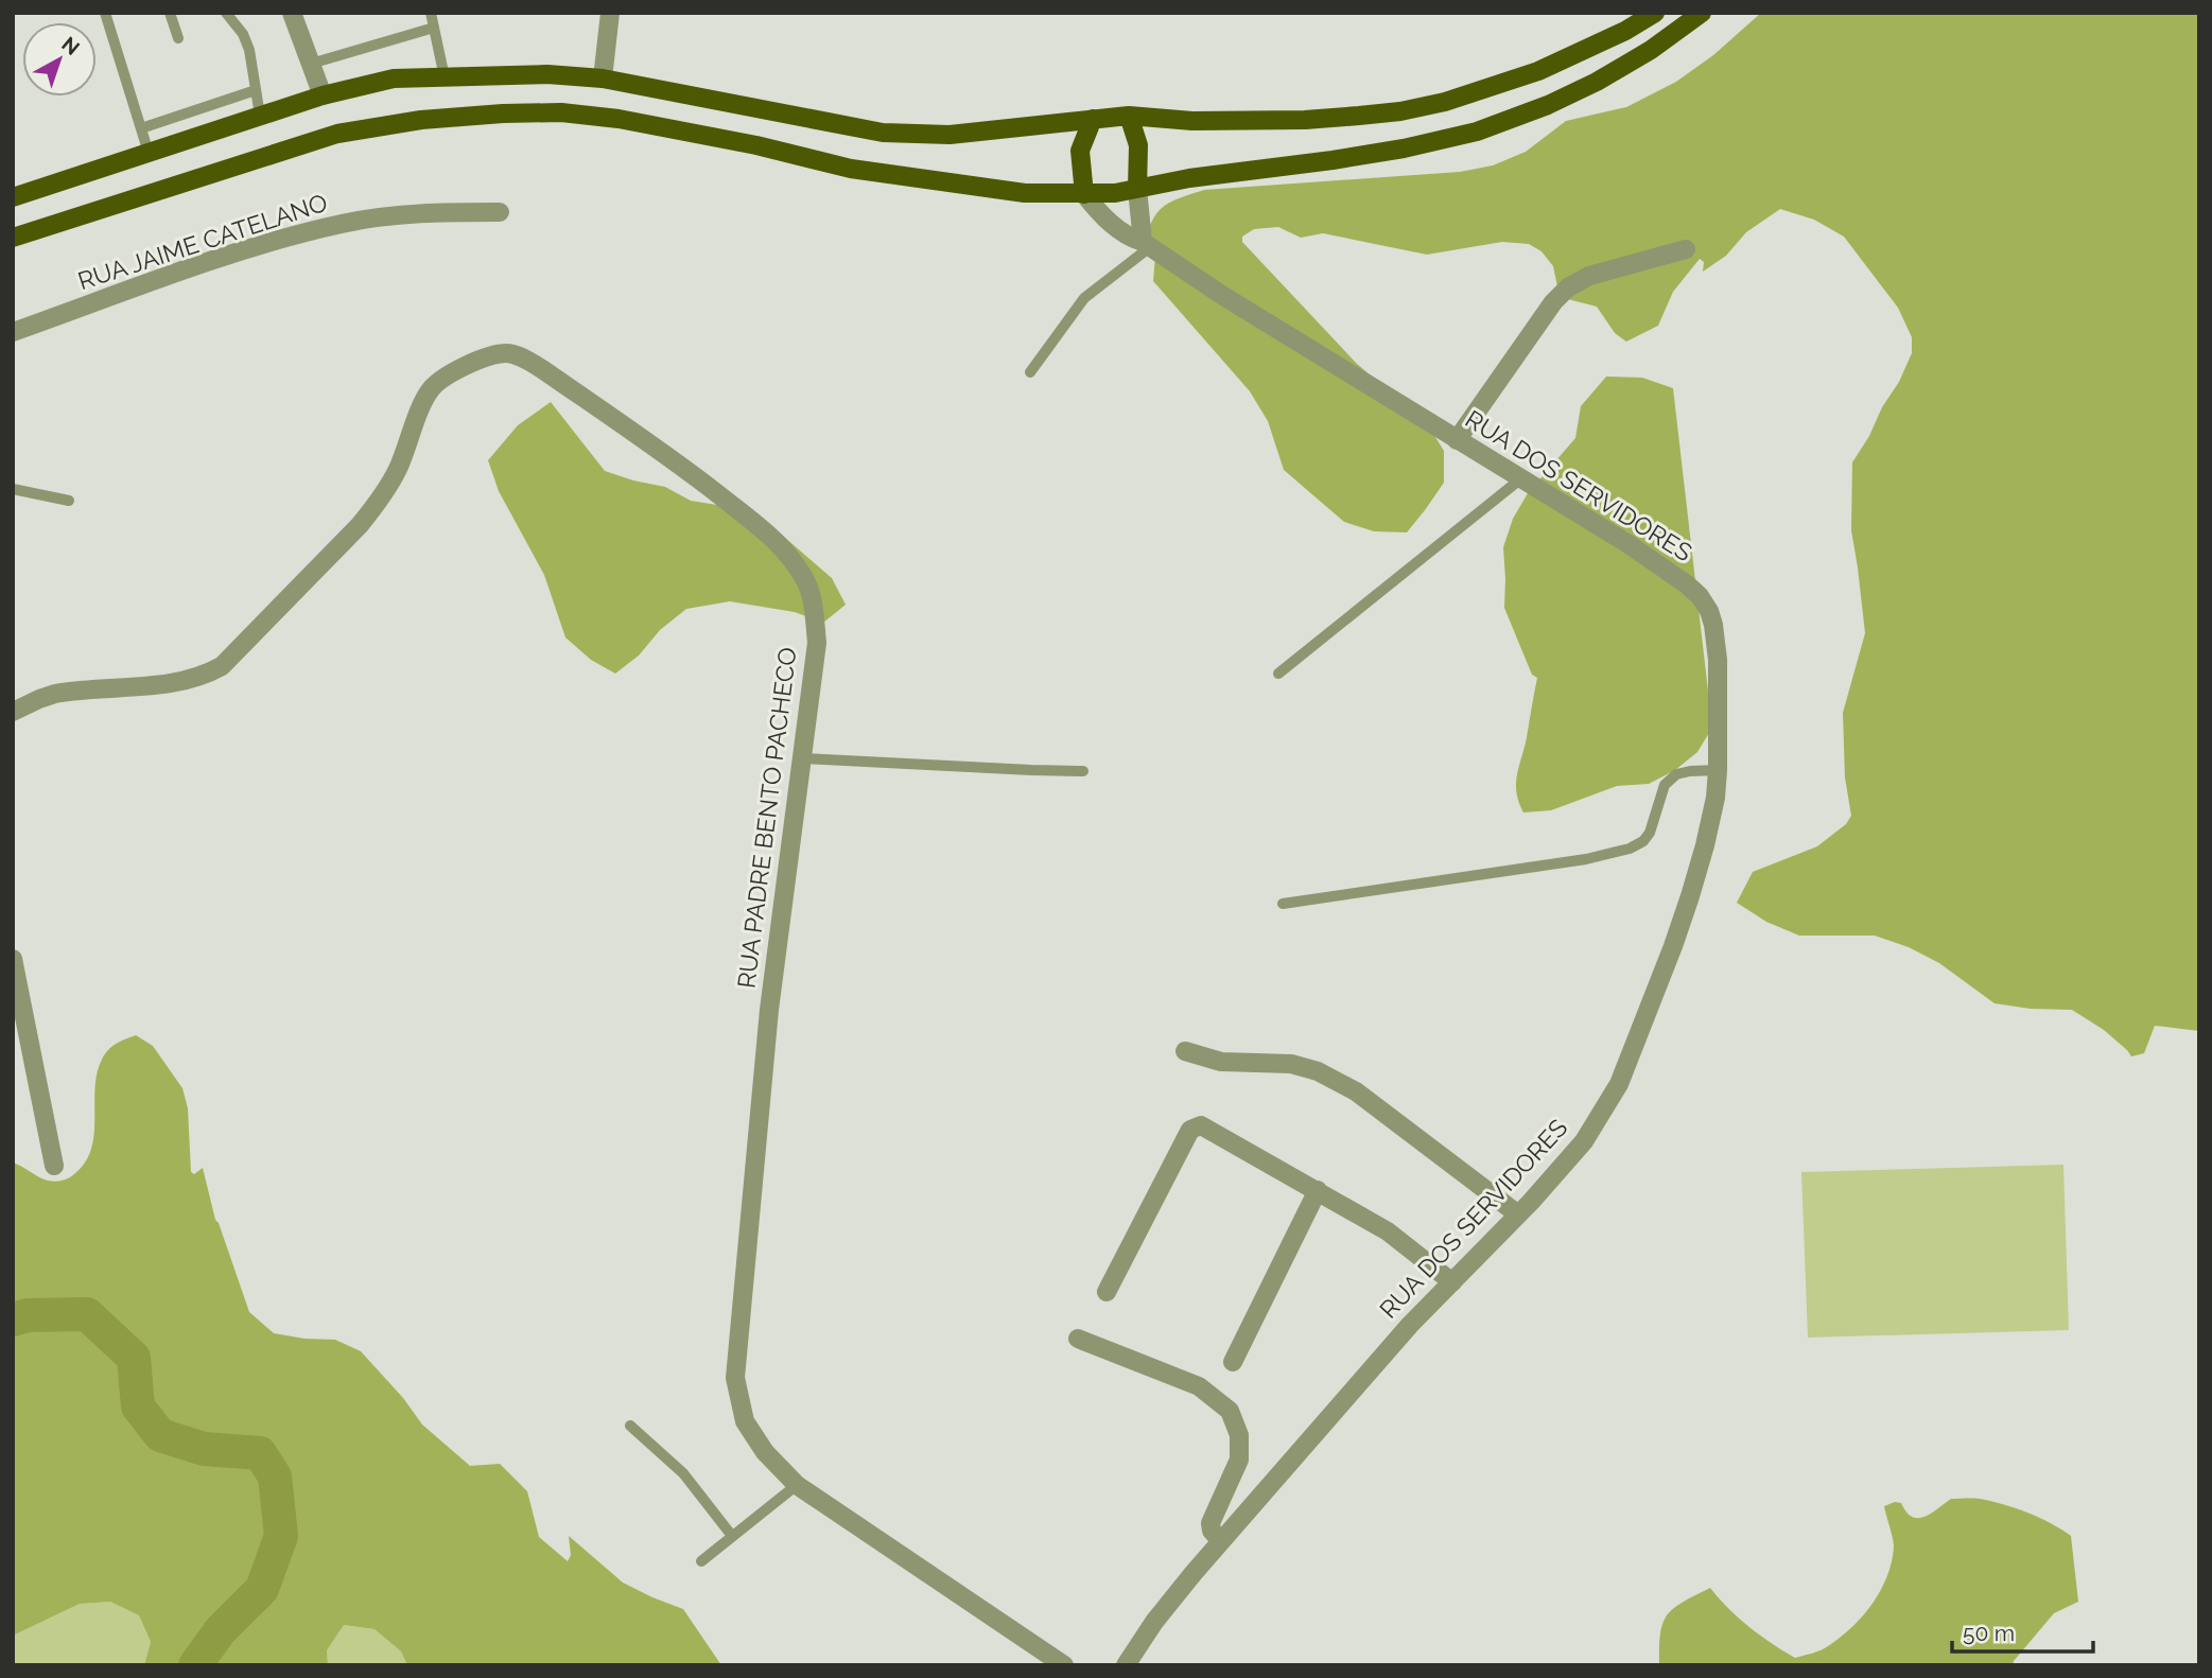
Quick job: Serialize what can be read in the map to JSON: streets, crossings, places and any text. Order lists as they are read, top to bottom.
{
  "streets": {
    "street": ["RUA JAIME CATELANO", "RUA DOS SERVIDORES", "RUA PADRE BENTO PACHECO"]
  },
  "scale_bar": "50 m",
  "north": "top right"
}
